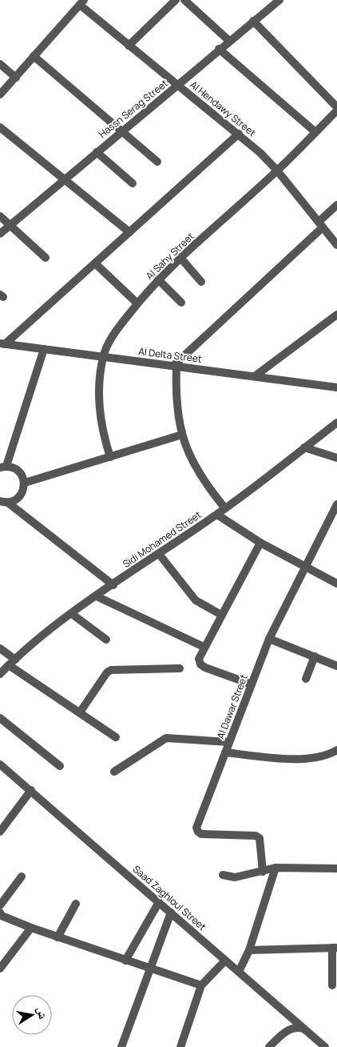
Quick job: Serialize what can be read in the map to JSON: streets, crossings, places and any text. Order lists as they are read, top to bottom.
{
  "streets": {
    "street": [
      "Hassn Serag Street",
      "Al Hendawy Street",
      "Al Sahy Street",
      "Al Delta Street",
      "Sidi Mohamed Street",
      "Al Dawar Street",
      "Saad Zaghloul Street"
    ]
  },
  "crossings": [
    ["Hassn Serag Street", "Al Hendawy Street"],
    ["Al Hendawy Street", "Al Sahy Street"],
    ["Al Sahy Street", "Al Delta Street"]
  ],
  "north": "right"
}
